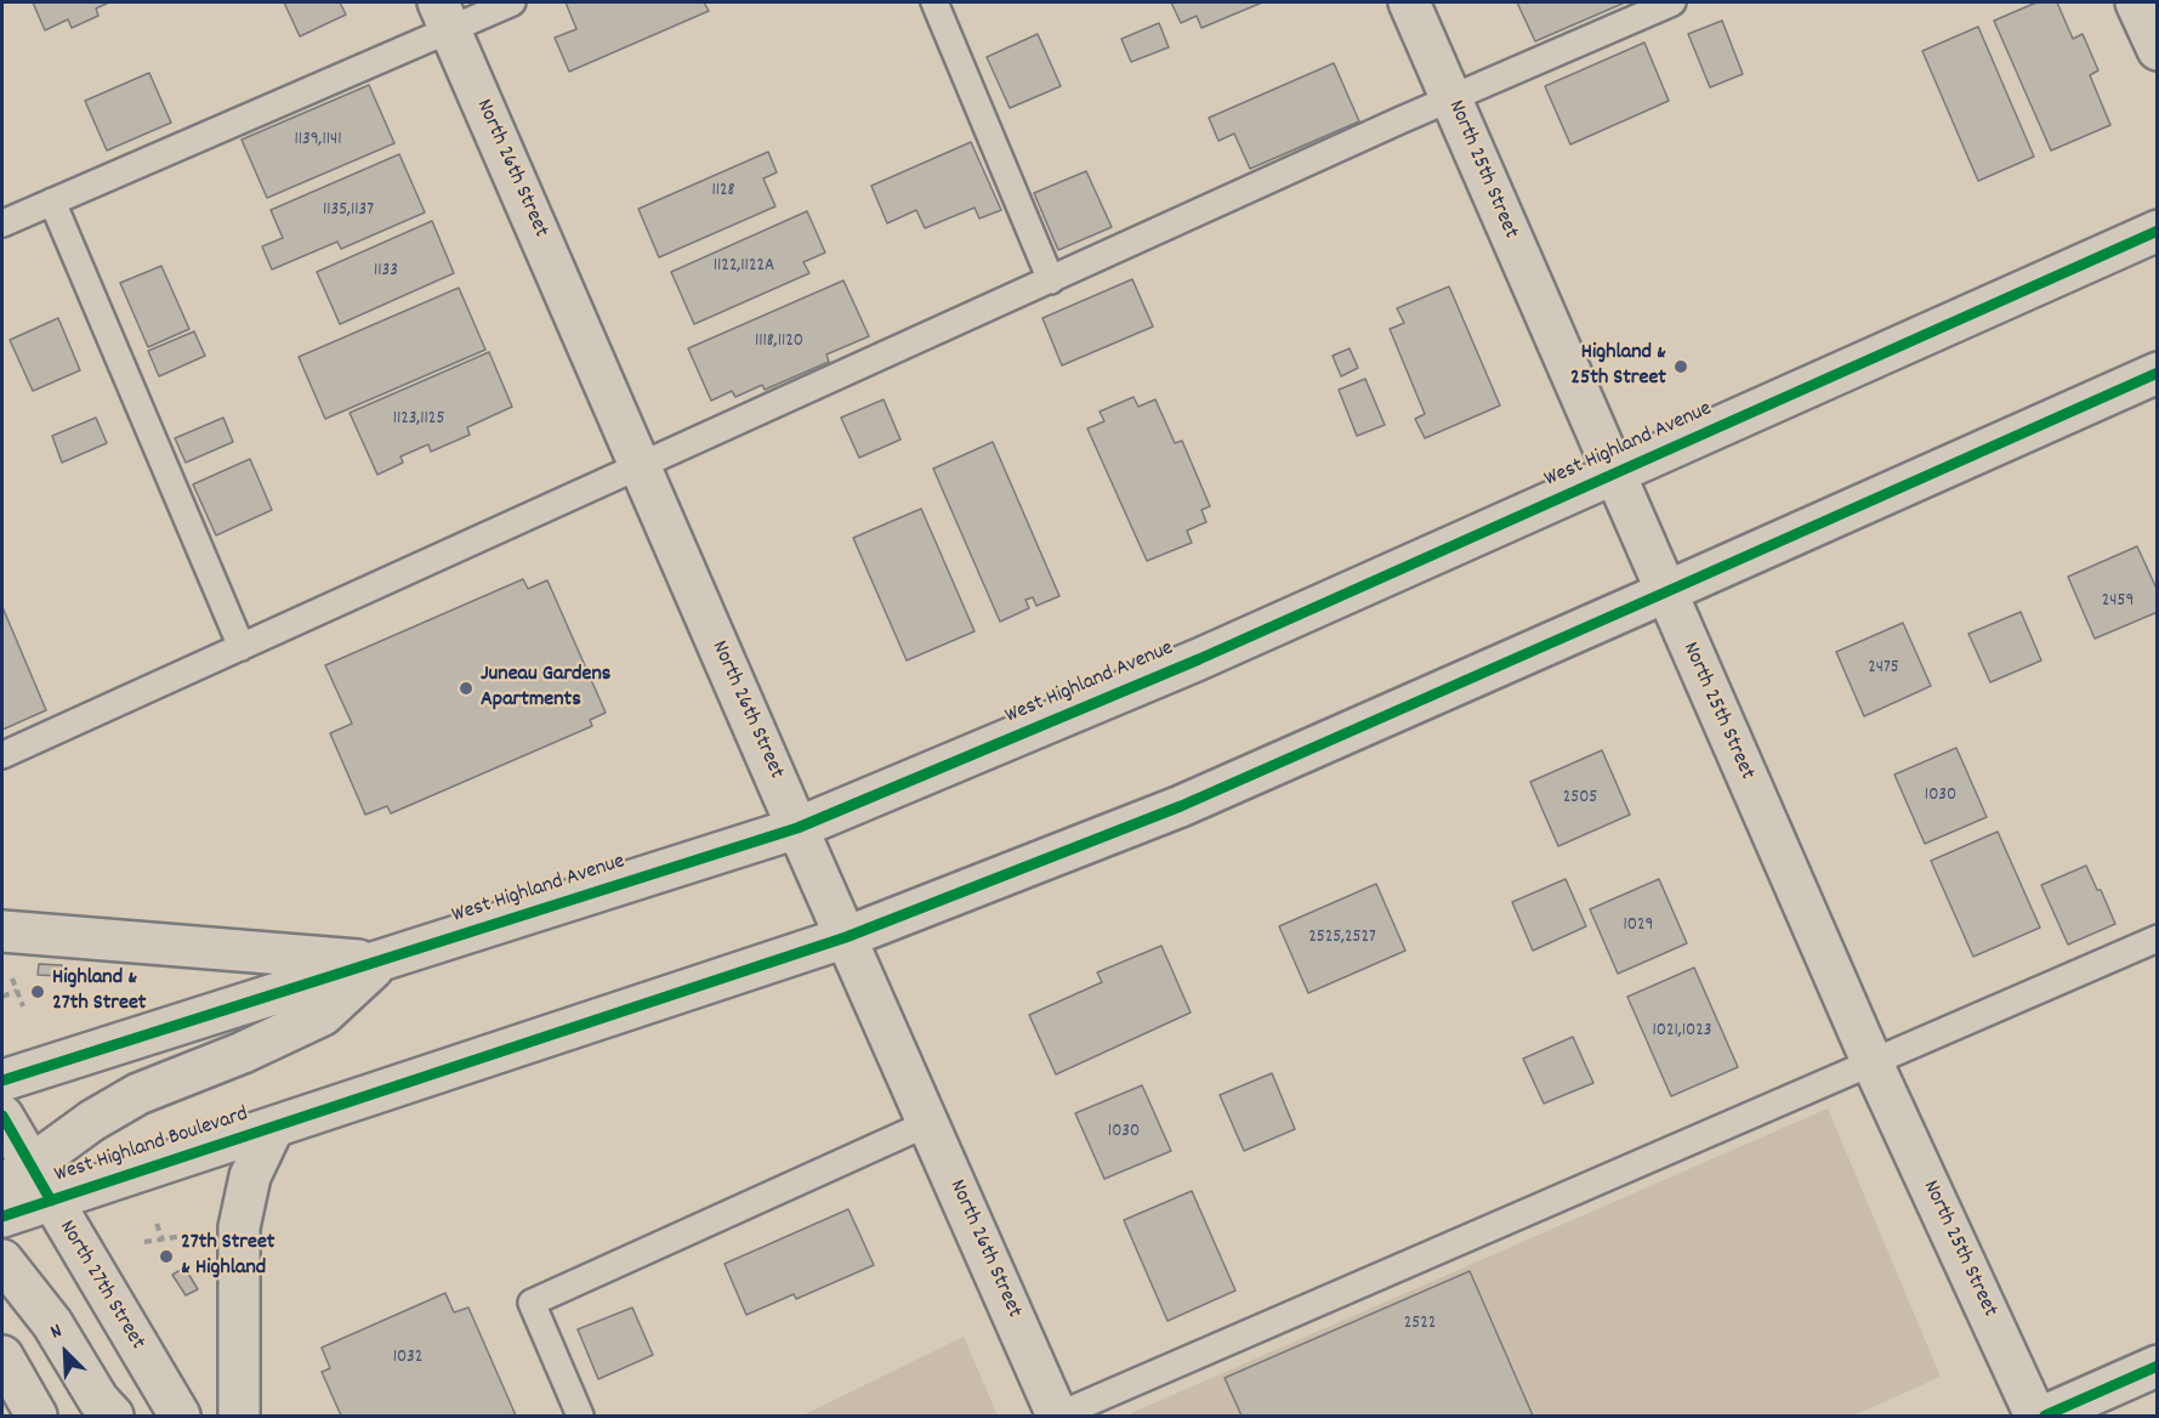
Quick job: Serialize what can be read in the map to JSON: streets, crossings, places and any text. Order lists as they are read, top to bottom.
{
  "streets": {
    "main road": [
      "North 26th Street",
      "North 25th Street",
      "West Highland Avenue",
      "West Highland Boulevard",
      "North 27th Street"
    ]
  },
  "crossings": [
    ["North 26th Street", "West Highland Avenue"],
    ["North 25th Street", "West Highland Avenue"],
    ["West Highland Boulevard", "North 27th Street"]
  ],
  "places": [
    "Highland & 25th Street",
    "Juneau Gardens Apartments",
    "Highland & 27th Street",
    "27th Street & Highland"
  ],
  "house_numbers": [
    "1139,1141",
    "1128",
    "1135,1137",
    "1122,1122A",
    "1133",
    "1118,1120",
    "1123,1125",
    "2459",
    "2475",
    "1030",
    "2505",
    "1029",
    "2525,2527",
    "1021,1023",
    "1030",
    "2522",
    "1032"
  ],
  "north": "top left"
}
